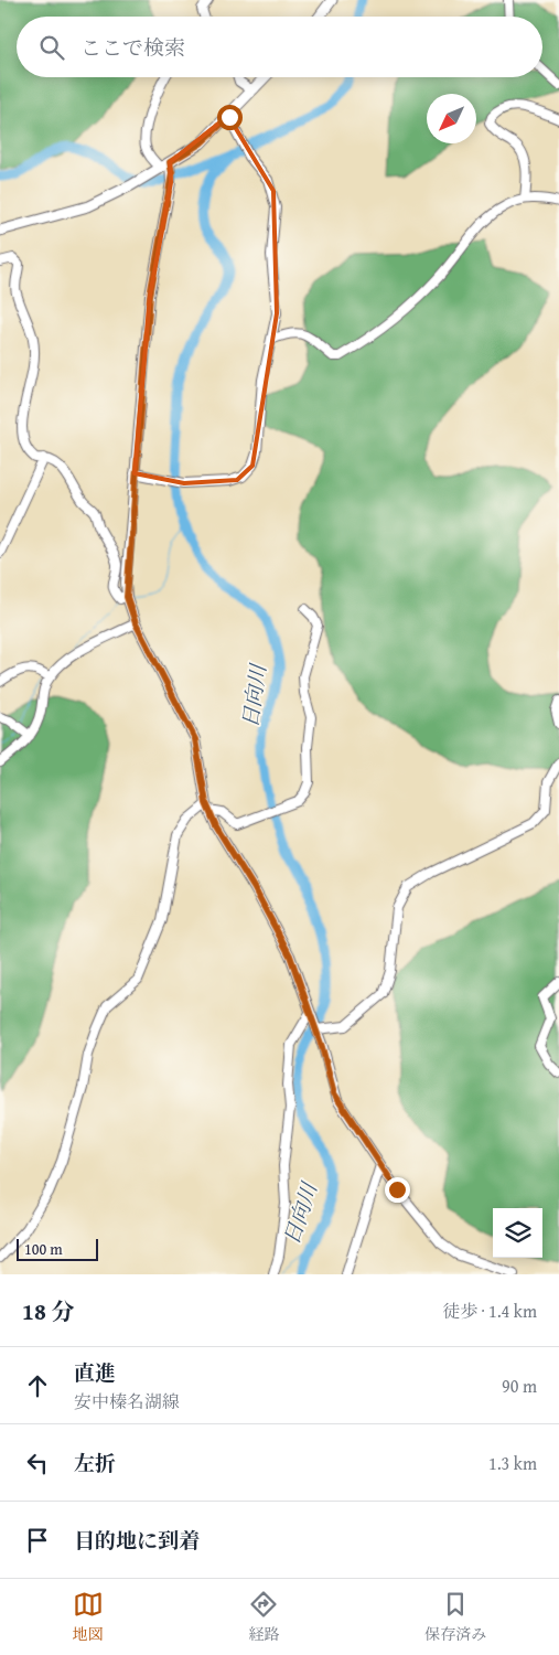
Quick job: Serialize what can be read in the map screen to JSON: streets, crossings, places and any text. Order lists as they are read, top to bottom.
{
  "water": ["日向川"],
  "scale_bar": "100 m",
  "north": "bottom left",
  "page": {
    "search": "ここで検索",
    "scale": "100 m",
    "heading": ["18 分", "徒歩 · 1.4 km"],
    "list": [
      ["直進", "安中榛名湖線", "90 m"],
      ["左折", "1.3 km"],
      "目的地に到着"
    ],
    "nav": ["地図", "経路", "保存済み"]
  }
}
